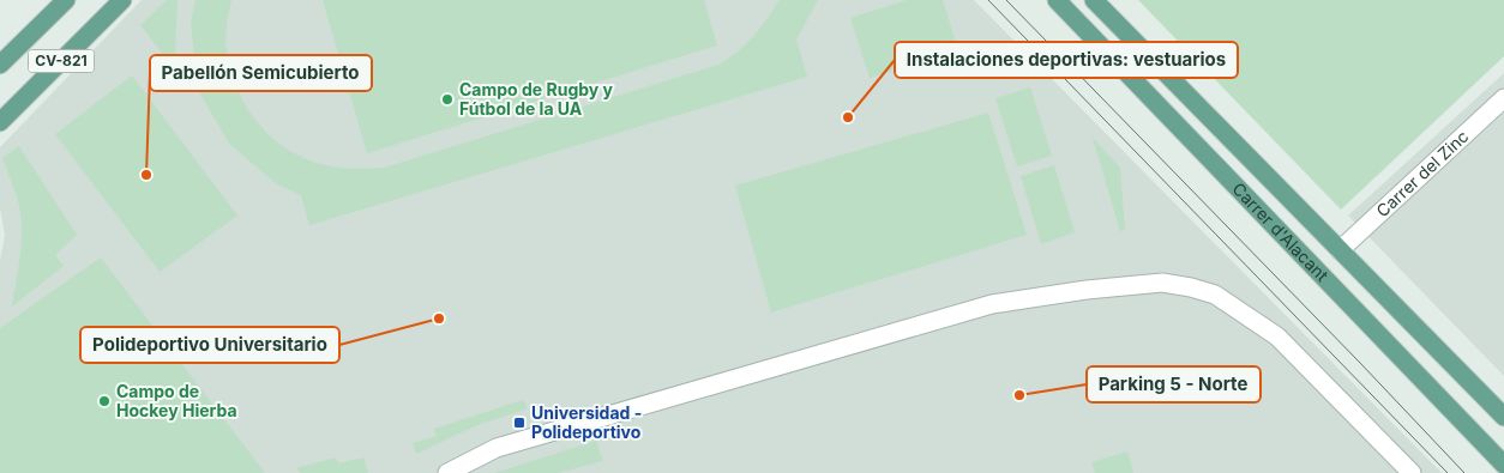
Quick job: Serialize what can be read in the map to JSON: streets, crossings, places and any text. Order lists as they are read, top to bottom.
{
  "streets": {
    "main road": ["CV-821", "Carrer d'Alacant"],
    "street": ["Carrer del Zinc"]
  },
  "crossings": [
    ["Carrer del Zinc", "Carrer d'Alacant"]
  ],
  "places": {
    "other": [
      "Campo de Rugby y Fútbol de la UA",
      "Instalaciones deportivas: vestuarios",
      "Pabellón Semicubierto",
      "Polideportivo Universitario",
      "Parking 5 - Norte",
      "Campo de Hockey Hierba"
    ],
    "transit": ["Universidad - Polideportivo"]
  }
}
